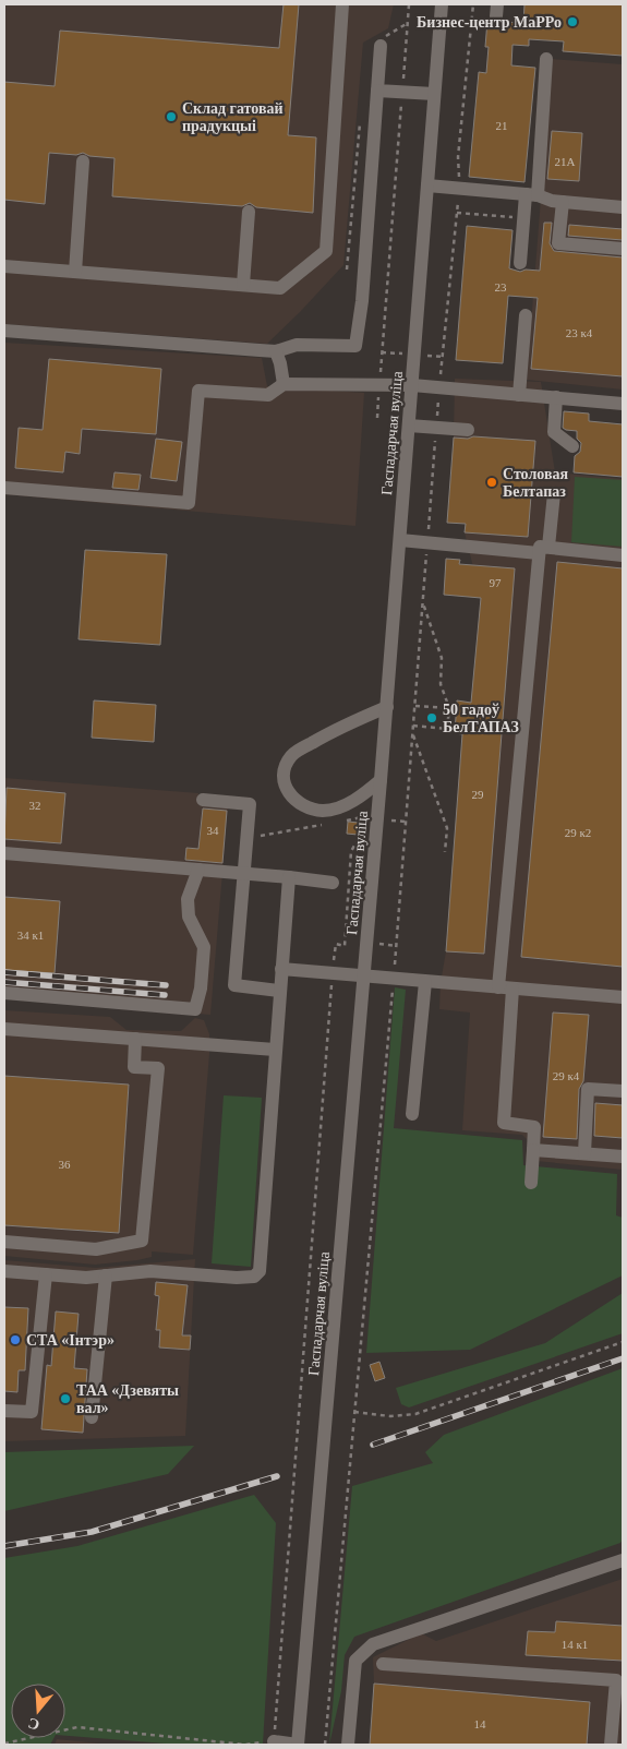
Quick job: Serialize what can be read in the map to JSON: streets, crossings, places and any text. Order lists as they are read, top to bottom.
{
  "streets": {
    "street": ["Гаспадарчая вуліца"]
  },
  "places": [
    "Бизнес-центр МаРРо",
    "Склад гатовай прадукцыі",
    "Столовая Белтапаз",
    "50 гадоў БелТАПАЗ",
    "СТА «Інтэр»",
    "ТАА «Дзевяты вал»"
  ],
  "house_numbers": [
    "21",
    "21А",
    "23",
    "23 к4",
    "97",
    "29",
    "32",
    "34",
    "29 к2",
    "34 к1",
    "29 к4",
    "36",
    "14 к1",
    "14"
  ],
  "north": "bottom"
}
